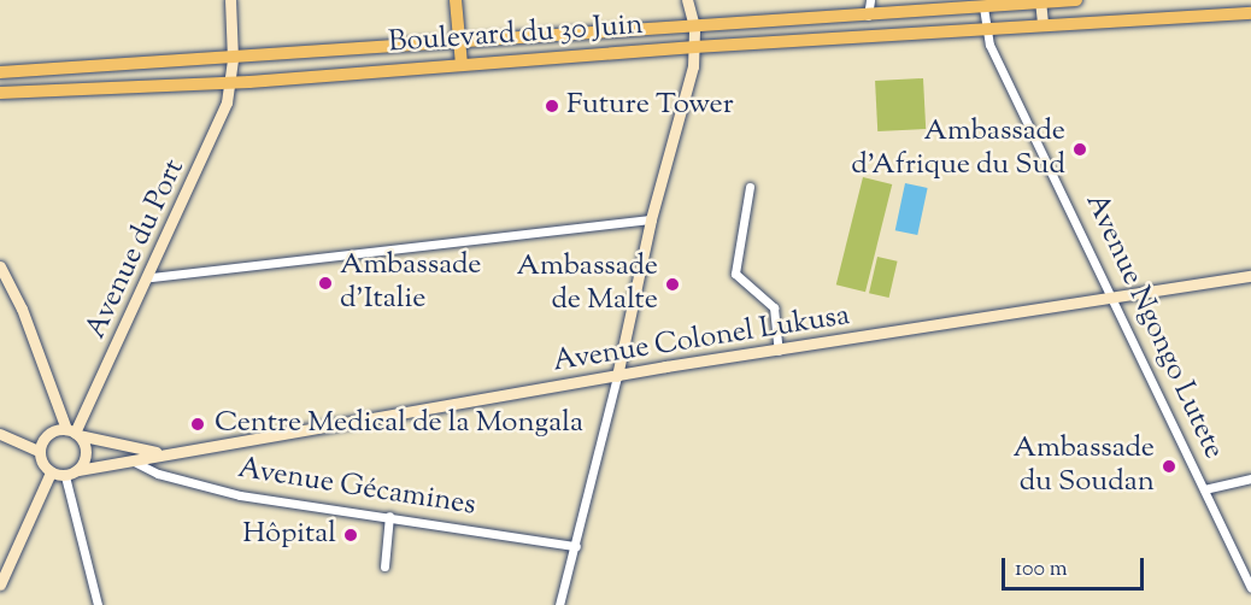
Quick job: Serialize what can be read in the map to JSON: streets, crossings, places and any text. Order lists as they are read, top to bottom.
{
  "streets": {
    "main road": ["Boulevard du 30 Juin", "Avenue du Port", "Avenue Colonel Lukusa"],
    "street": ["Avenue Ngongo Lutete", "Avenue Gécamines"]
  },
  "crossings": [
    ["Boulevard du 30 Juin", "Avenue du Port"],
    ["Boulevard du 30 Juin", "Avenue Ngongo Lutete"],
    ["Avenue du Port", "Avenue Colonel Lukusa"],
    ["Avenue Ngongo Lutete", "Avenue Colonel Lukusa"],
    ["Avenue Colonel Lukusa", "Avenue Gécamines"]
  ],
  "places": [
    "Future Tower",
    "Ambassade d'Afrique du Sud",
    "Ambassade d'Italie",
    "Ambassade de Malte",
    "Centre Medical de la Mongala",
    "Ambassade du Soudan",
    "Hôpital"
  ],
  "scale_bar": "100 m"
}
